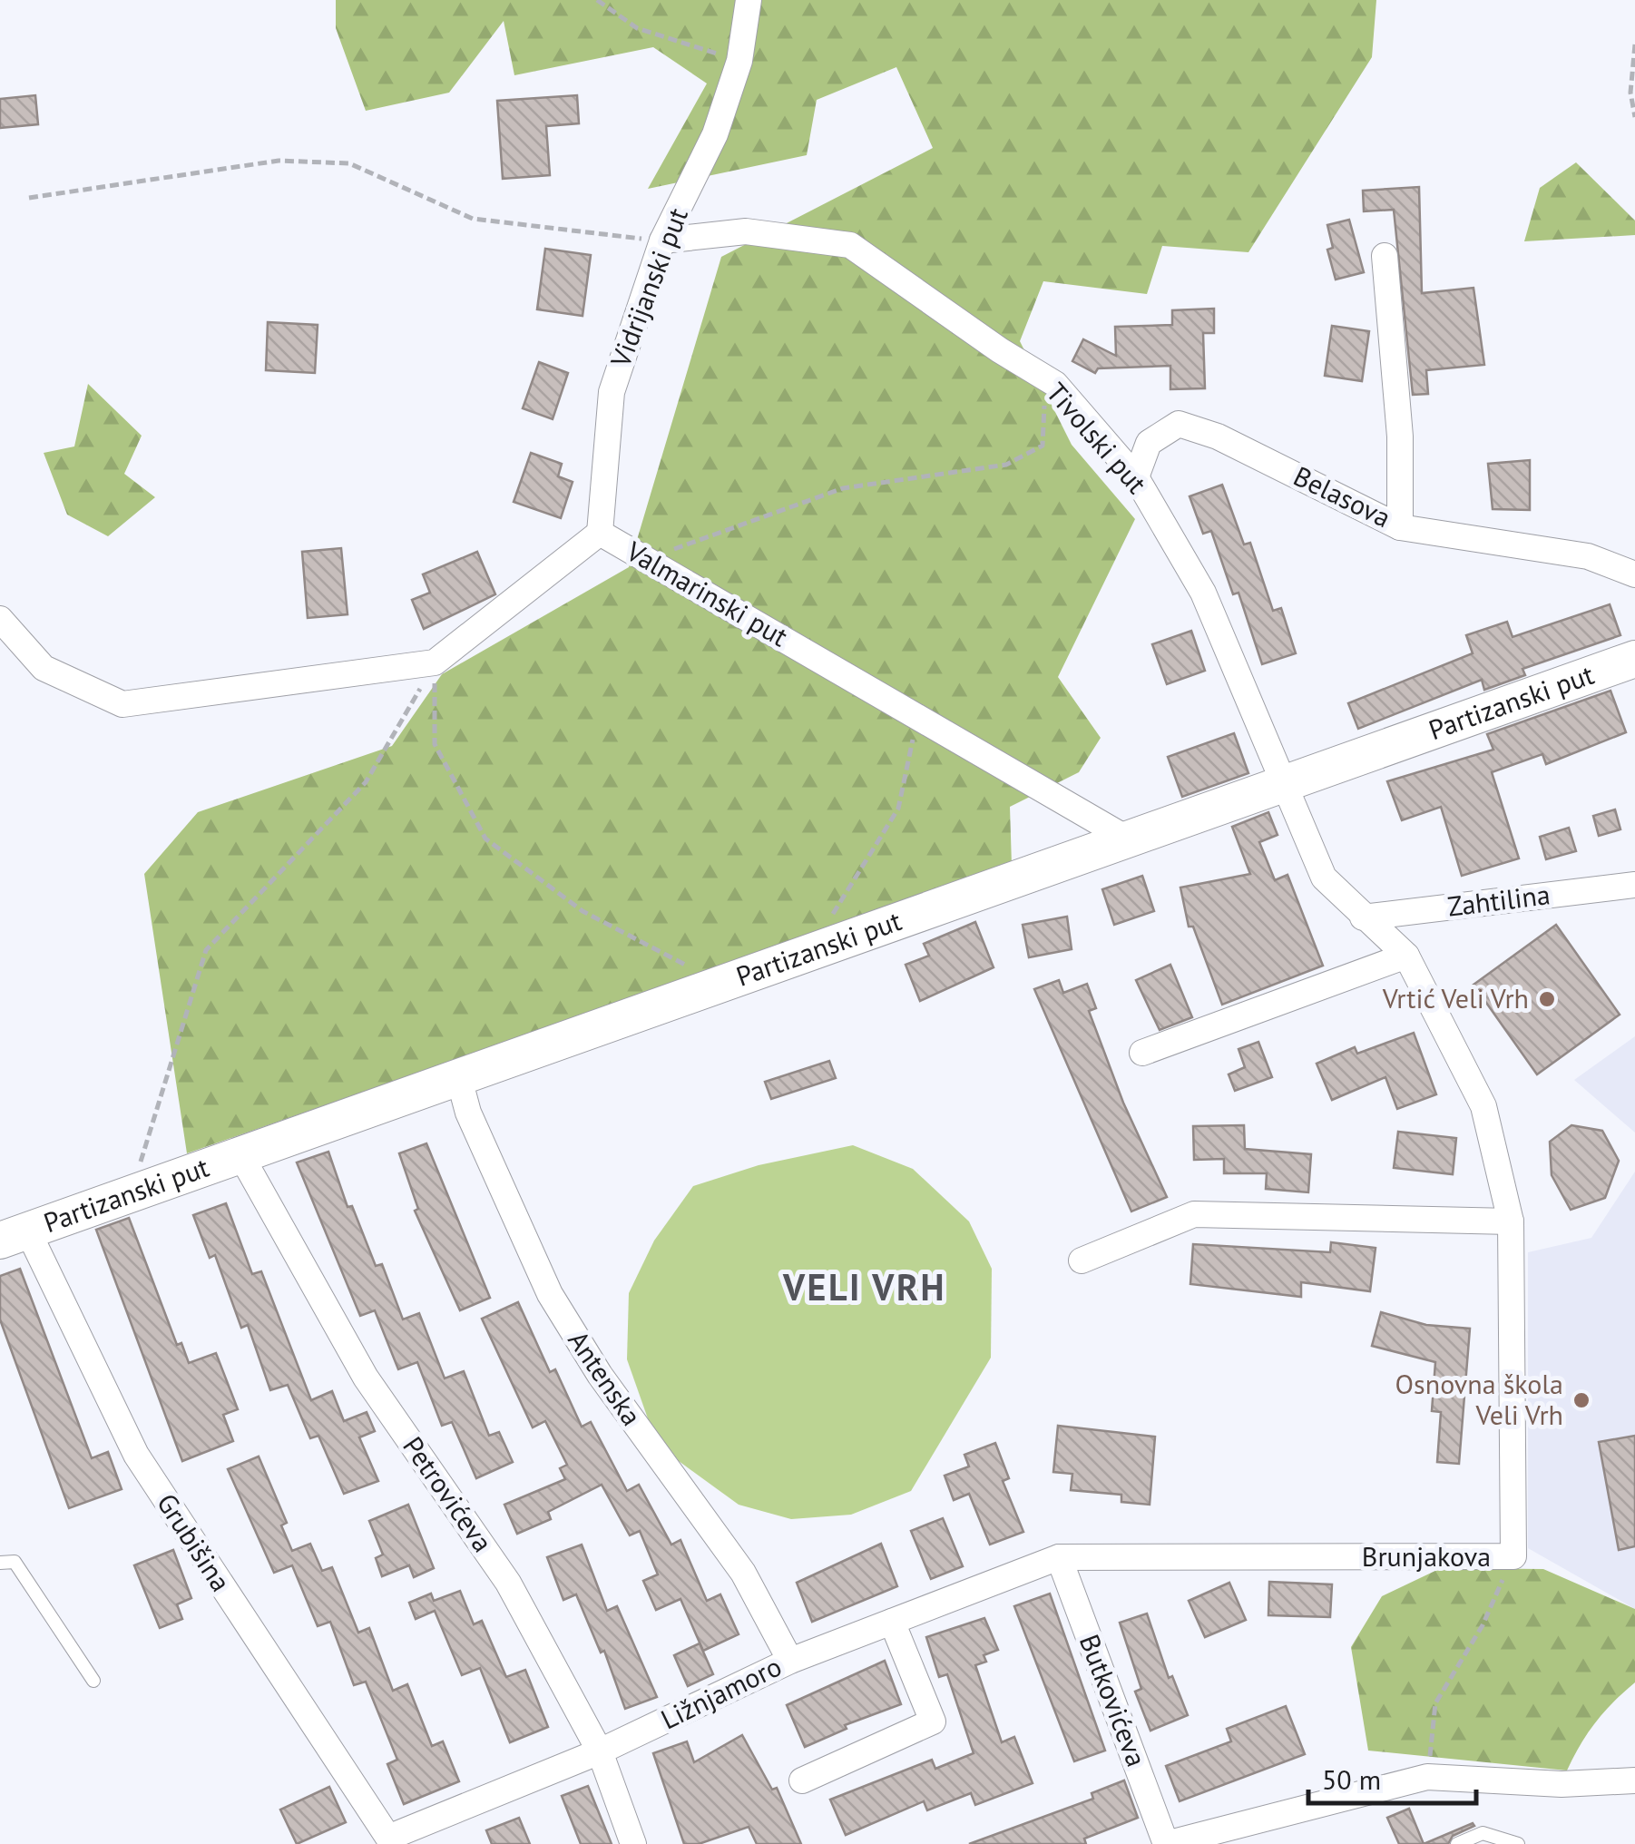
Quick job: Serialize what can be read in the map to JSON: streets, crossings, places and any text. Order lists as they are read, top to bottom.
{
  "streets": {
    "street": [
      "Vidrijanski put",
      "Tivolski put",
      "Belasova",
      "Valmarinski put",
      "Partizanski put",
      "Zahtilina",
      "Antenska",
      "Petrovićeva",
      "Grubišina",
      "Brunjakova",
      "Ližnjamoro",
      "Butkovićeva"
    ]
  },
  "crossings": [
    ["Vidrijanski put", "Tivolski put"],
    ["Vidrijanski put", "Valmarinski put"],
    ["Tivolski put", "Belasova"],
    ["Tivolski put", "Partizanski put"],
    ["Tivolski put", "Brunjakova"],
    ["Valmarinski put", "Partizanski put"],
    ["Partizanski put", "Antenska"],
    ["Partizanski put", "Petrovićeva"],
    ["Partizanski put", "Grubišina"],
    ["Partizanski put", "Brunjakova"],
    ["Zahtilina", "Brunjakova"],
    ["Antenska", "Ližnjamoro"],
    ["Petrovićeva", "Ližnjamoro"],
    ["Grubišina", "Ližnjamoro"],
    ["Brunjakova", "Ližnjamoro"],
    ["Brunjakova", "Butkovićeva"],
    ["Ližnjamoro", "Butkovićeva"]
  ],
  "districts": ["VELI VRH"],
  "places": ["Vrtić Veli Vrh", "Osnovna škola Veli Vrh"],
  "scale_bar": "50 m"
}
